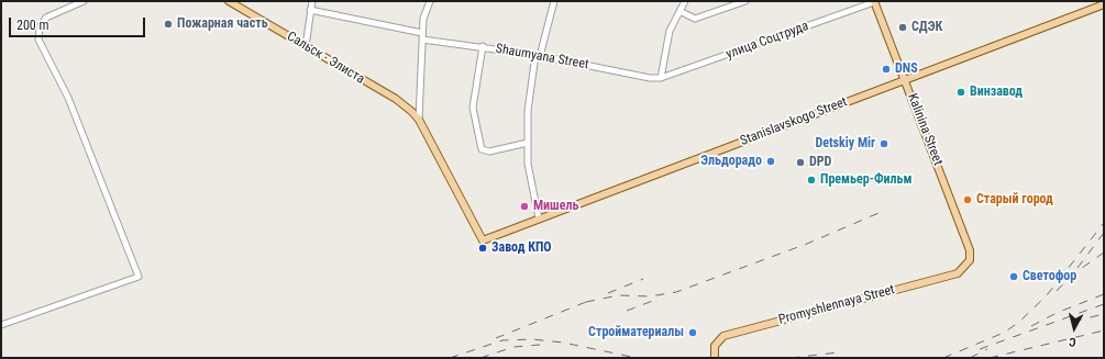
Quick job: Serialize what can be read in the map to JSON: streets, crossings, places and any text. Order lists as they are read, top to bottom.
{
  "streets": {
    "main road": [
      "Сальск - Элиста",
      "Stanislavskogo Street",
      "Kalinina Street",
      "Promyshlennaya Street"
    ],
    "street": ["улица Соцтруда", "Shaumyana Street"]
  },
  "crossings": [
    ["улица Соцтруда", "Shaumyana Street"],
    ["улица Соцтруда", "Kalinina Street"],
    ["Сальск - Элиста", "Stanislavskogo Street"],
    ["Stanislavskogo Street", "Kalinina Street"],
    ["Kalinina Street", "Promyshlennaya Street"]
  ],
  "places": [
    "Пожарная часть",
    "СДЭК",
    "DNS",
    "Винзавод",
    "Detskiy Mir",
    "Эльдорадо",
    "DPD",
    "Премьер-Фильм",
    "Старый город",
    "Мишель",
    "Завод КПО",
    "Светофор",
    "Стройматериалы"
  ],
  "scale_bar": "200 m",
  "north": "bottom"
}
